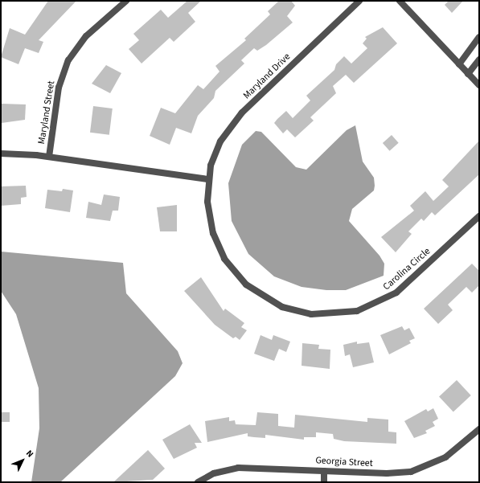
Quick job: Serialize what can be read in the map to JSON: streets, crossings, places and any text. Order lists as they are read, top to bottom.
{
  "streets": {
    "street": [
      "Maryland Drive",
      "Maryland Street",
      "Carolina Circle",
      "Georgia Street"
    ]
  },
  "crossings": [
    ["Maryland Drive", "Maryland Street"],
    ["Maryland Drive", "Carolina Circle"],
    ["Maryland Street", "Carolina Circle"]
  ],
  "north": "top right"
}
